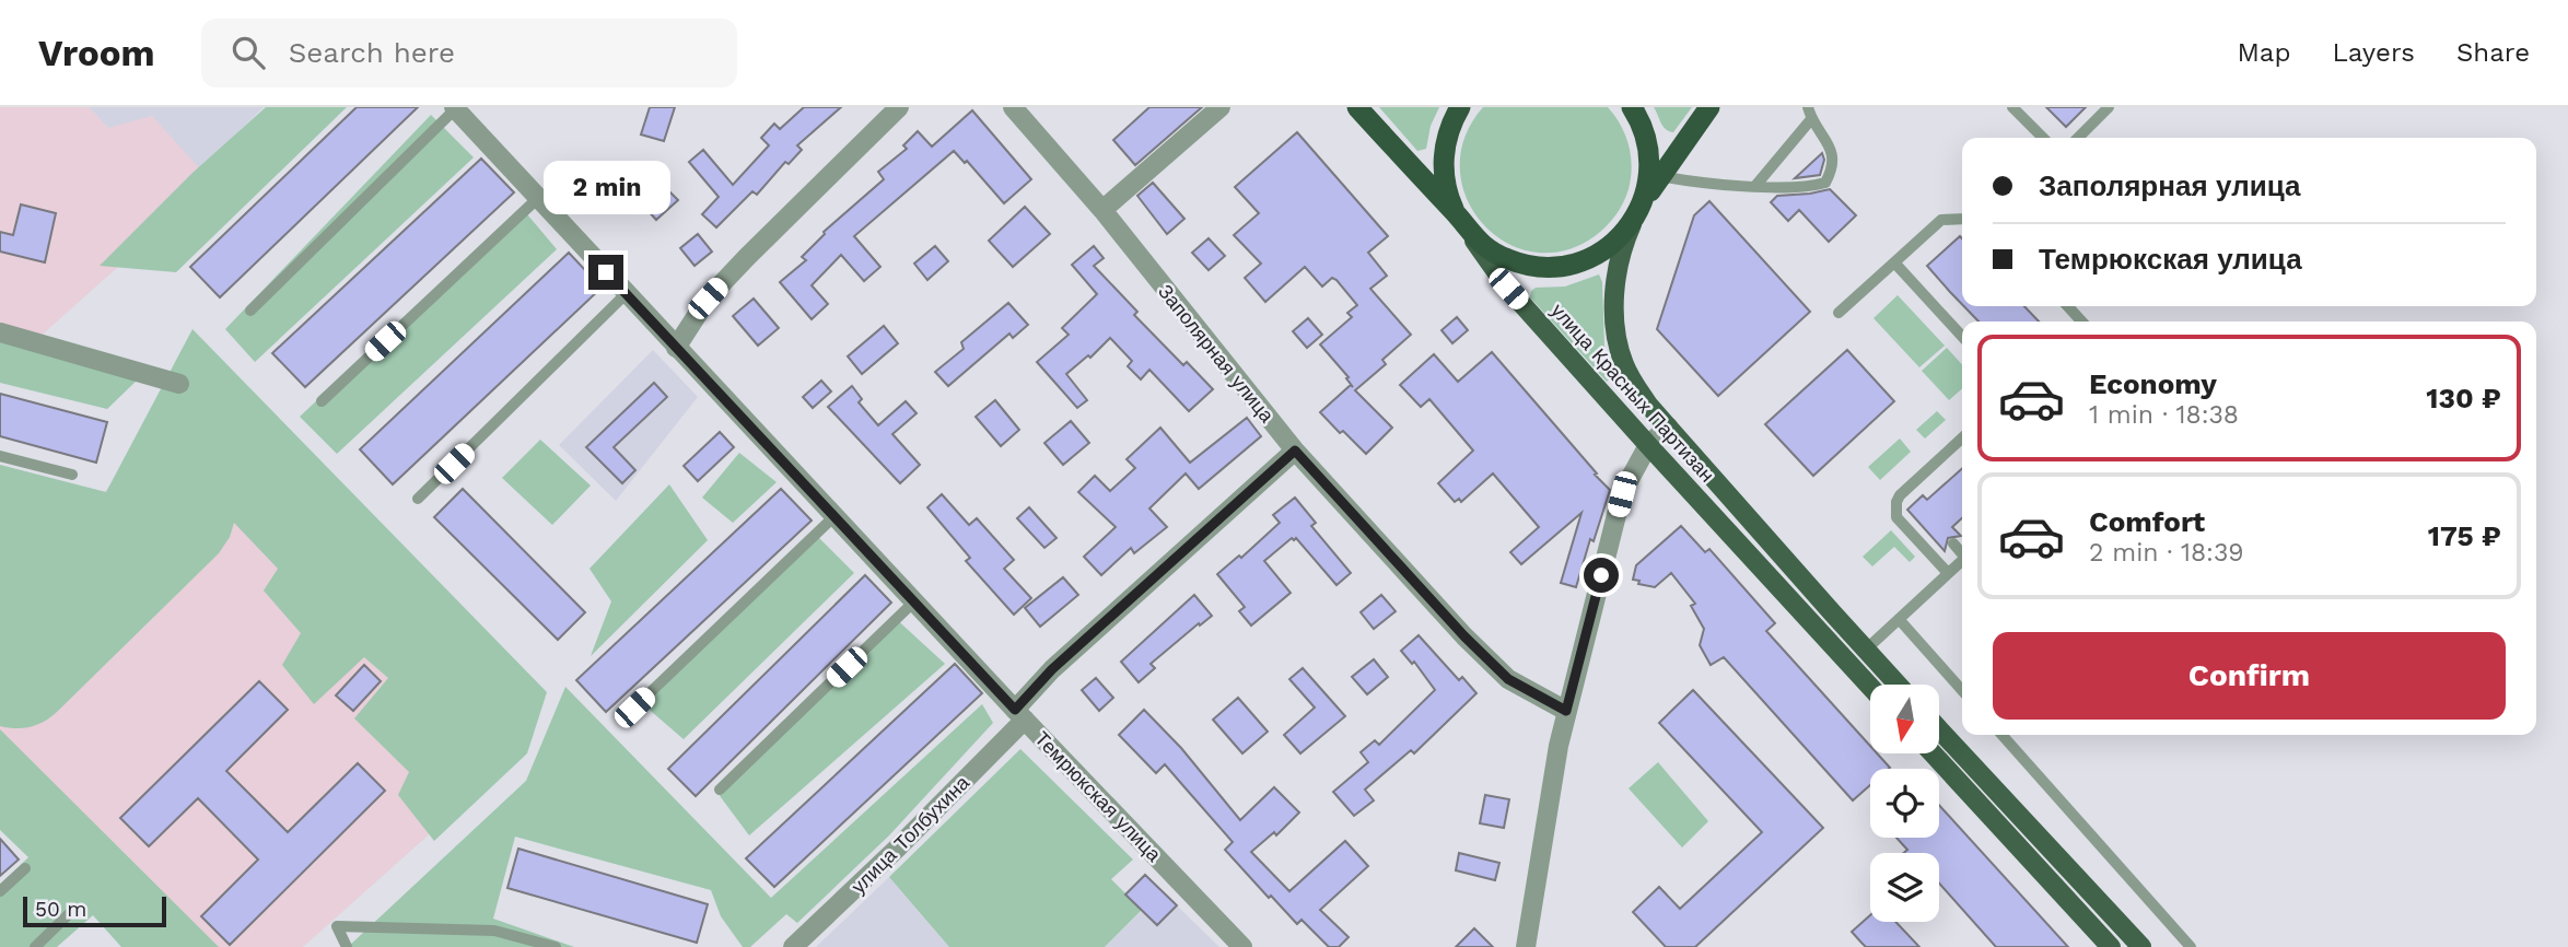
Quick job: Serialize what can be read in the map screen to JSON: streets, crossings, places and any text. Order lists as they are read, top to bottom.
{
  "streets": {
    "highway": ["улица Красных Партизан"],
    "street": ["Заполярная улица", "Темрюкская улица", "улица Толбухина"]
  },
  "crossings": [
    ["Заполярная улица", "улица Толбухина"],
    ["Темрюкская улица", "улица Толбухина"]
  ],
  "scale_bar": "50 m",
  "north": "bottom",
  "page": {
    "header": "Vroom",
    "search": "Search here",
    "nav": ["Map", "Layers", "Share"],
    "banner": ["Заполярная улица", "Темрюкская улица"],
    "bubble": "2 min",
    "list": [
      {
        "name": "Economy",
        "note": "1 min · 18:38",
        "value": "130 ₽"
      },
      {
        "name": "Comfort",
        "note": "2 min · 18:39",
        "value": "175 ₽"
      }
    ],
    "buttons": "Confirm",
    "scale": "50 m"
  }
}
